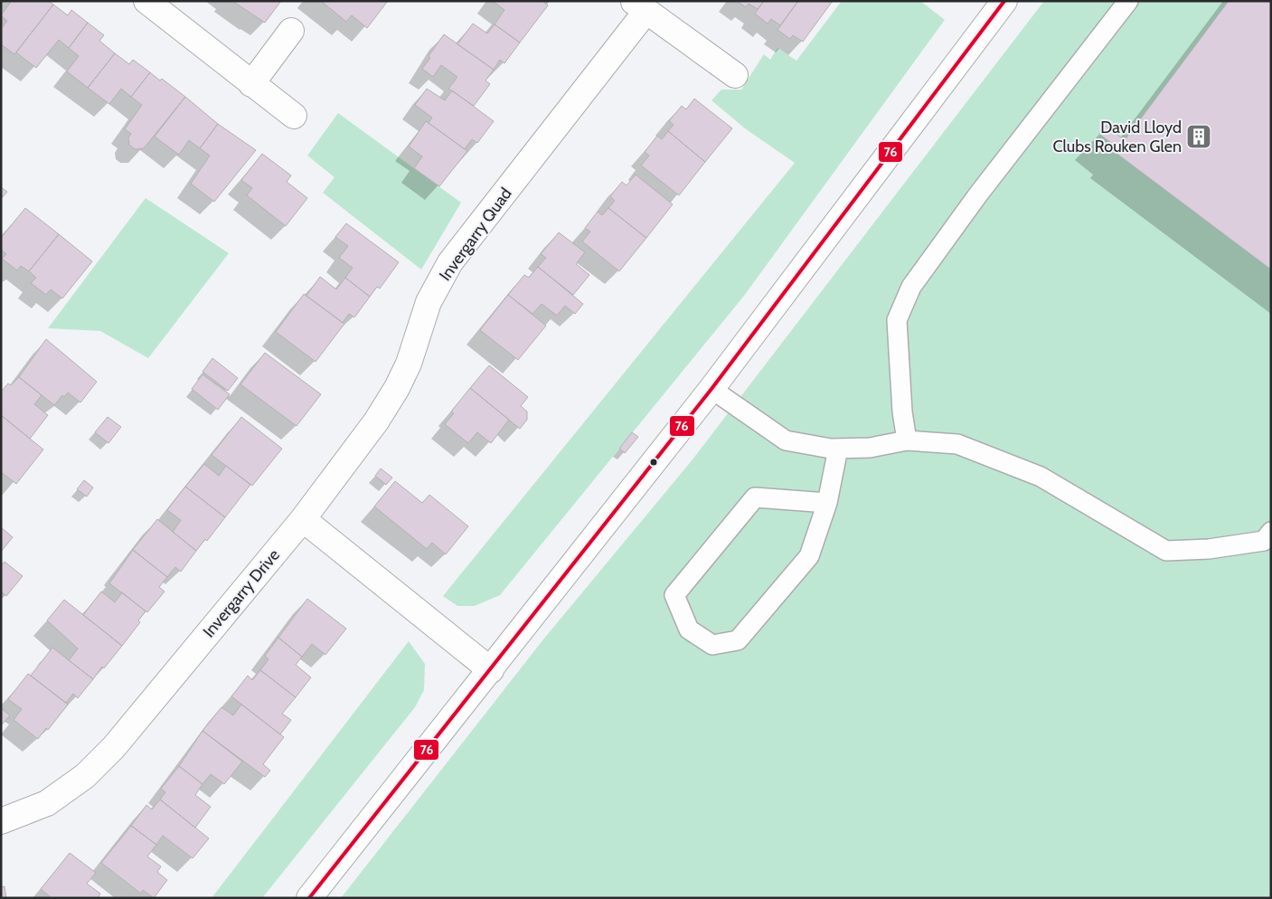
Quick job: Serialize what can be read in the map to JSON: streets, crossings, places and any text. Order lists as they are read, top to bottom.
{
  "streets": {
    "street": ["Invergarry Quad", "Invergarry Drive"]
  },
  "crossings": [
    ["Invergarry Quad", "Invergarry Drive"]
  ],
  "places": {
    "building": ["David Lloyd Clubs Rouken Glen"]
  },
  "lines": ["transit line 76"]
}
